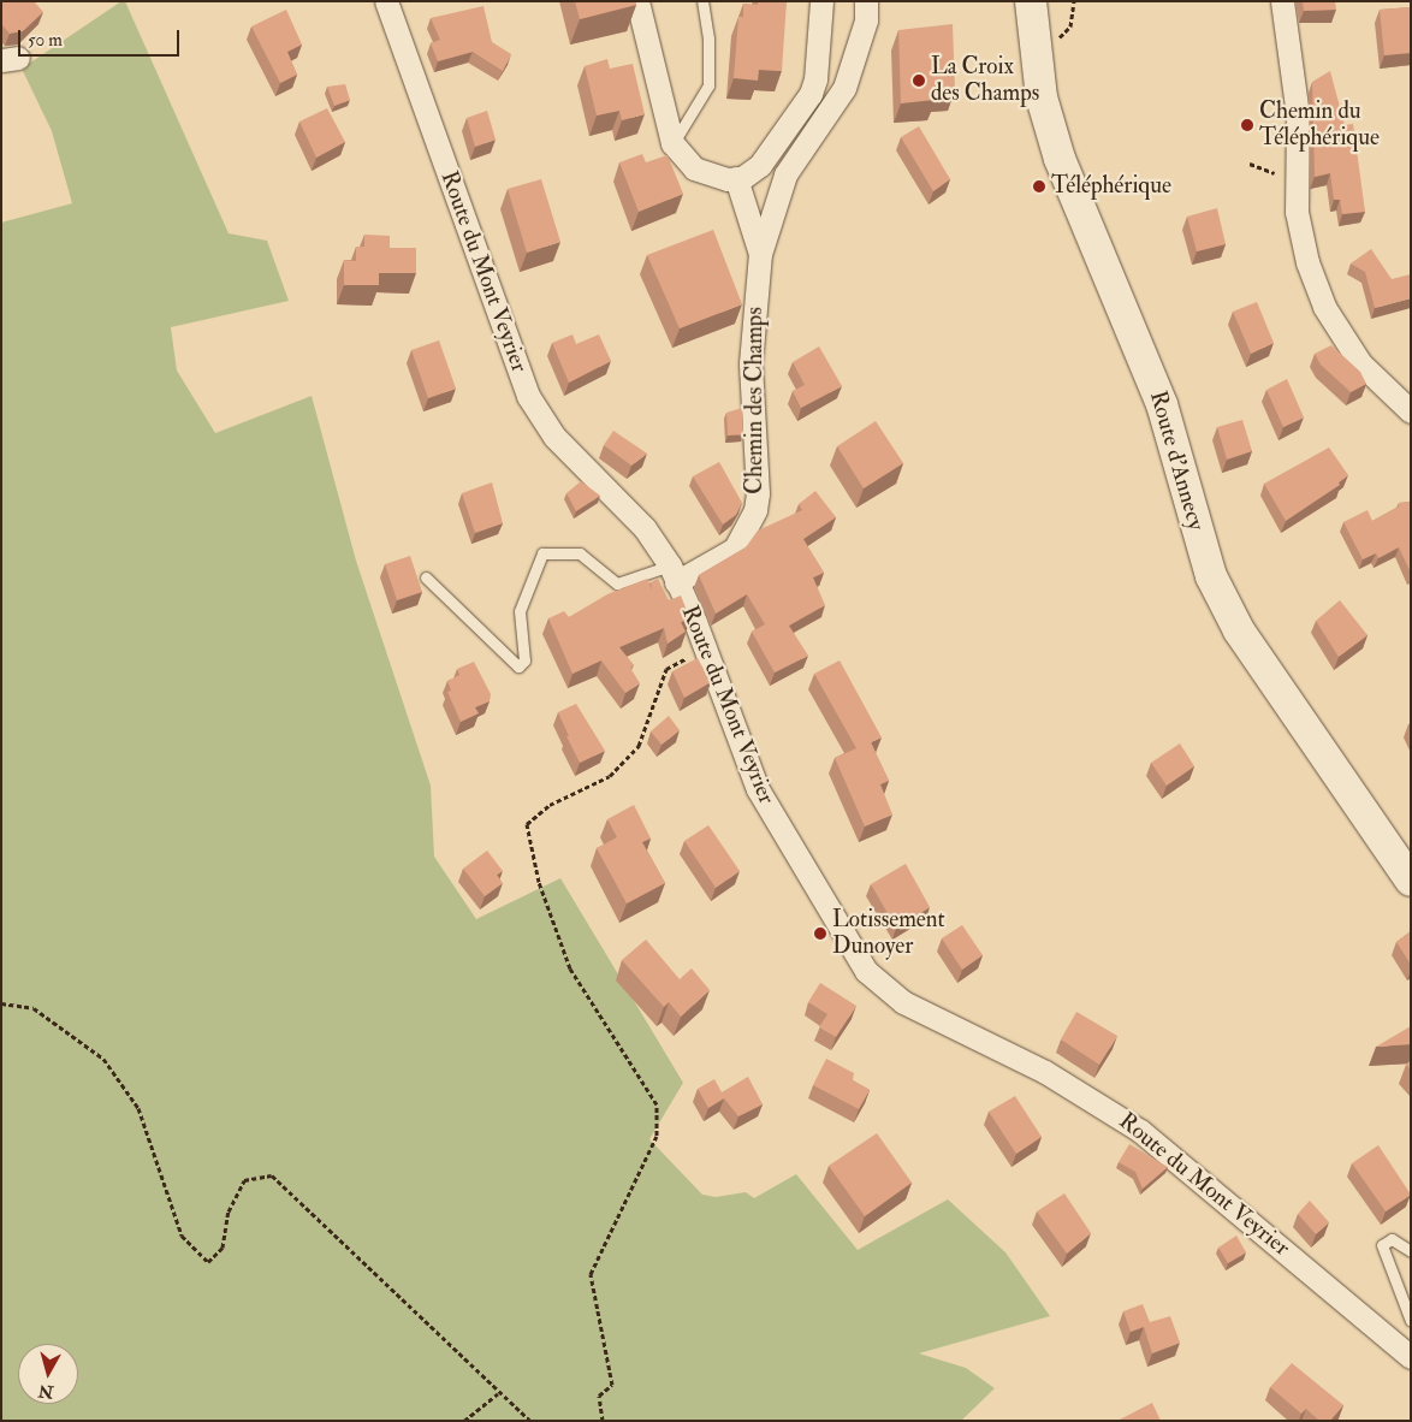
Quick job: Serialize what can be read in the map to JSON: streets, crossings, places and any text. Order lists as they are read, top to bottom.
{
  "streets": {
    "main road": ["Route d'Annecy"],
    "street": ["Route du Mont Veyrier", "Chemin des Champs"]
  },
  "crossings": [
    ["Route du Mont Veyrier", "Chemin des Champs"]
  ],
  "places": [
    "La Croix des Champs",
    "Chemin du Téléphérique",
    "Téléphérique",
    "Lotissement Dunoyer"
  ],
  "scale_bar": "50 m",
  "north": "bottom"
}
